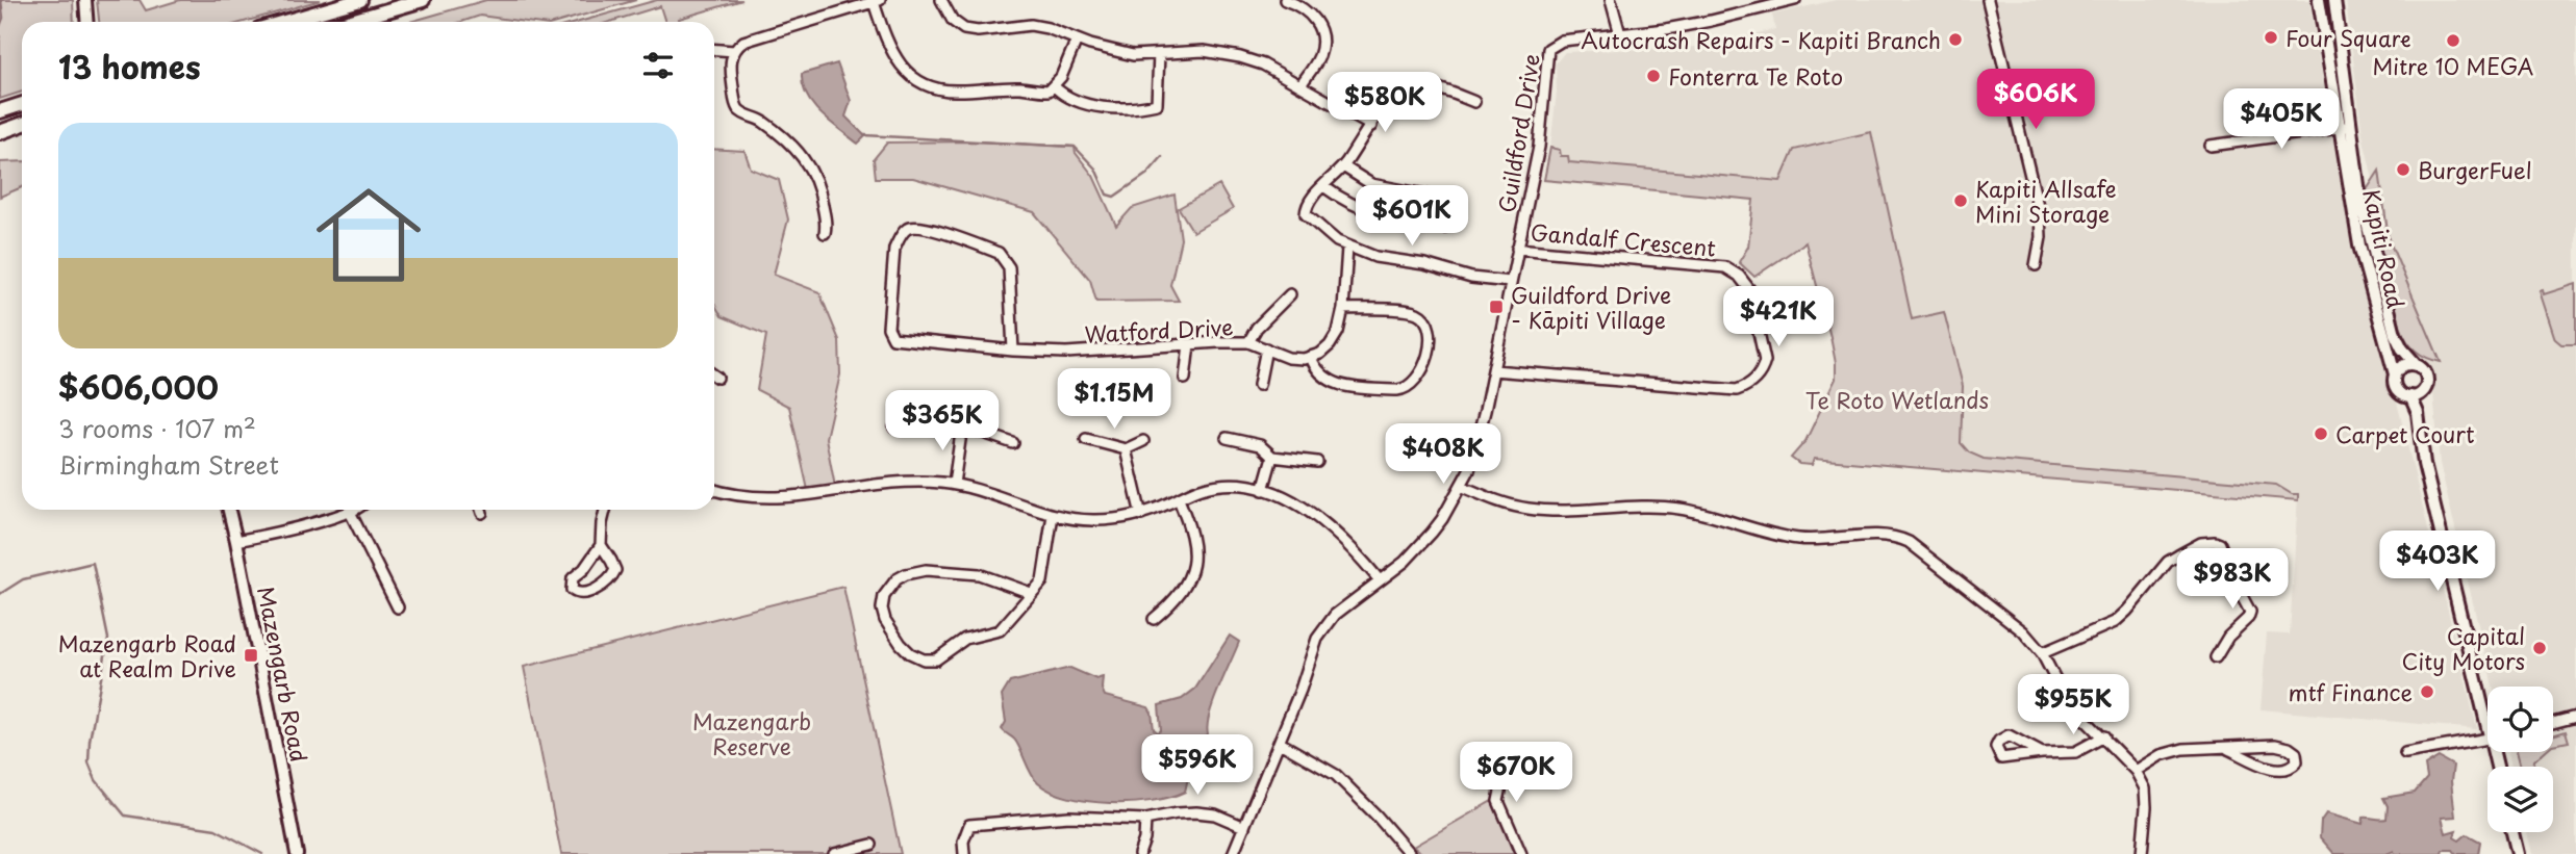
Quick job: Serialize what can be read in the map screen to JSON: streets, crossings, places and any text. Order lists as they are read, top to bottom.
{
  "streets": {
    "main road": ["Kapiti Road", "Mazengarb Road"],
    "street": ["Guildford Drive", "Gandalf Crescent", "Watford Drive"]
  },
  "crossings": [
    ["Guildford Drive", "Gandalf Crescent"]
  ],
  "parks": ["Te Roto Wetlands", "Mazengarb Reserve"],
  "places": {
    "other": [
      "Four Square",
      "Autocrash Repairs - Kapiti Branch",
      "Mitre 10 MEGA",
      "Fonterra Te Roto",
      "BurgerFuel",
      "Kapiti Allsafe Mini Storage",
      "Carpet Court",
      "Capital City Motors",
      "mtf Finance"
    ],
    "transit": ["Guildford Drive - Kāpiti Village", "Mazengarb Road at Realm Drive"]
  },
  "page": {
    "heading": "13 homes",
    "price": [
      "$606K",
      "$580K",
      "$405K",
      "$601K",
      "$421K",
      "$1.15M",
      "$365K",
      "$408K",
      "$403K",
      "$983K",
      "$955K",
      "$596K",
      "$670K"
    ],
    "list": [
      {
        "name": "$606,000",
        "note": "3 rooms · 107 m² · Birmingham Street"
      }
    ]
  }
}
